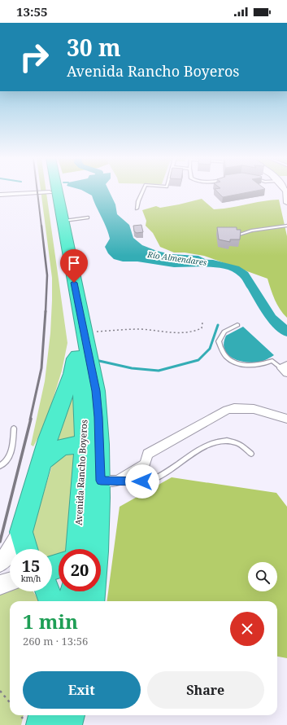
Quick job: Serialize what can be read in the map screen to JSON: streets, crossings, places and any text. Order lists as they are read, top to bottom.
{
  "streets": {
    "highway": ["Avenida Rancho Boyeros"]
  },
  "water": ["Río Almendares"],
  "page": {
    "status": "13:55",
    "turn": ["30 m", "Avenida Rancho Boyeros"],
    "speed": "15 km/h",
    "limit": "20",
    "heading": ["1 min", "260 m · 13:56"],
    "buttons": ["Exit", "Share"]
  }
}
